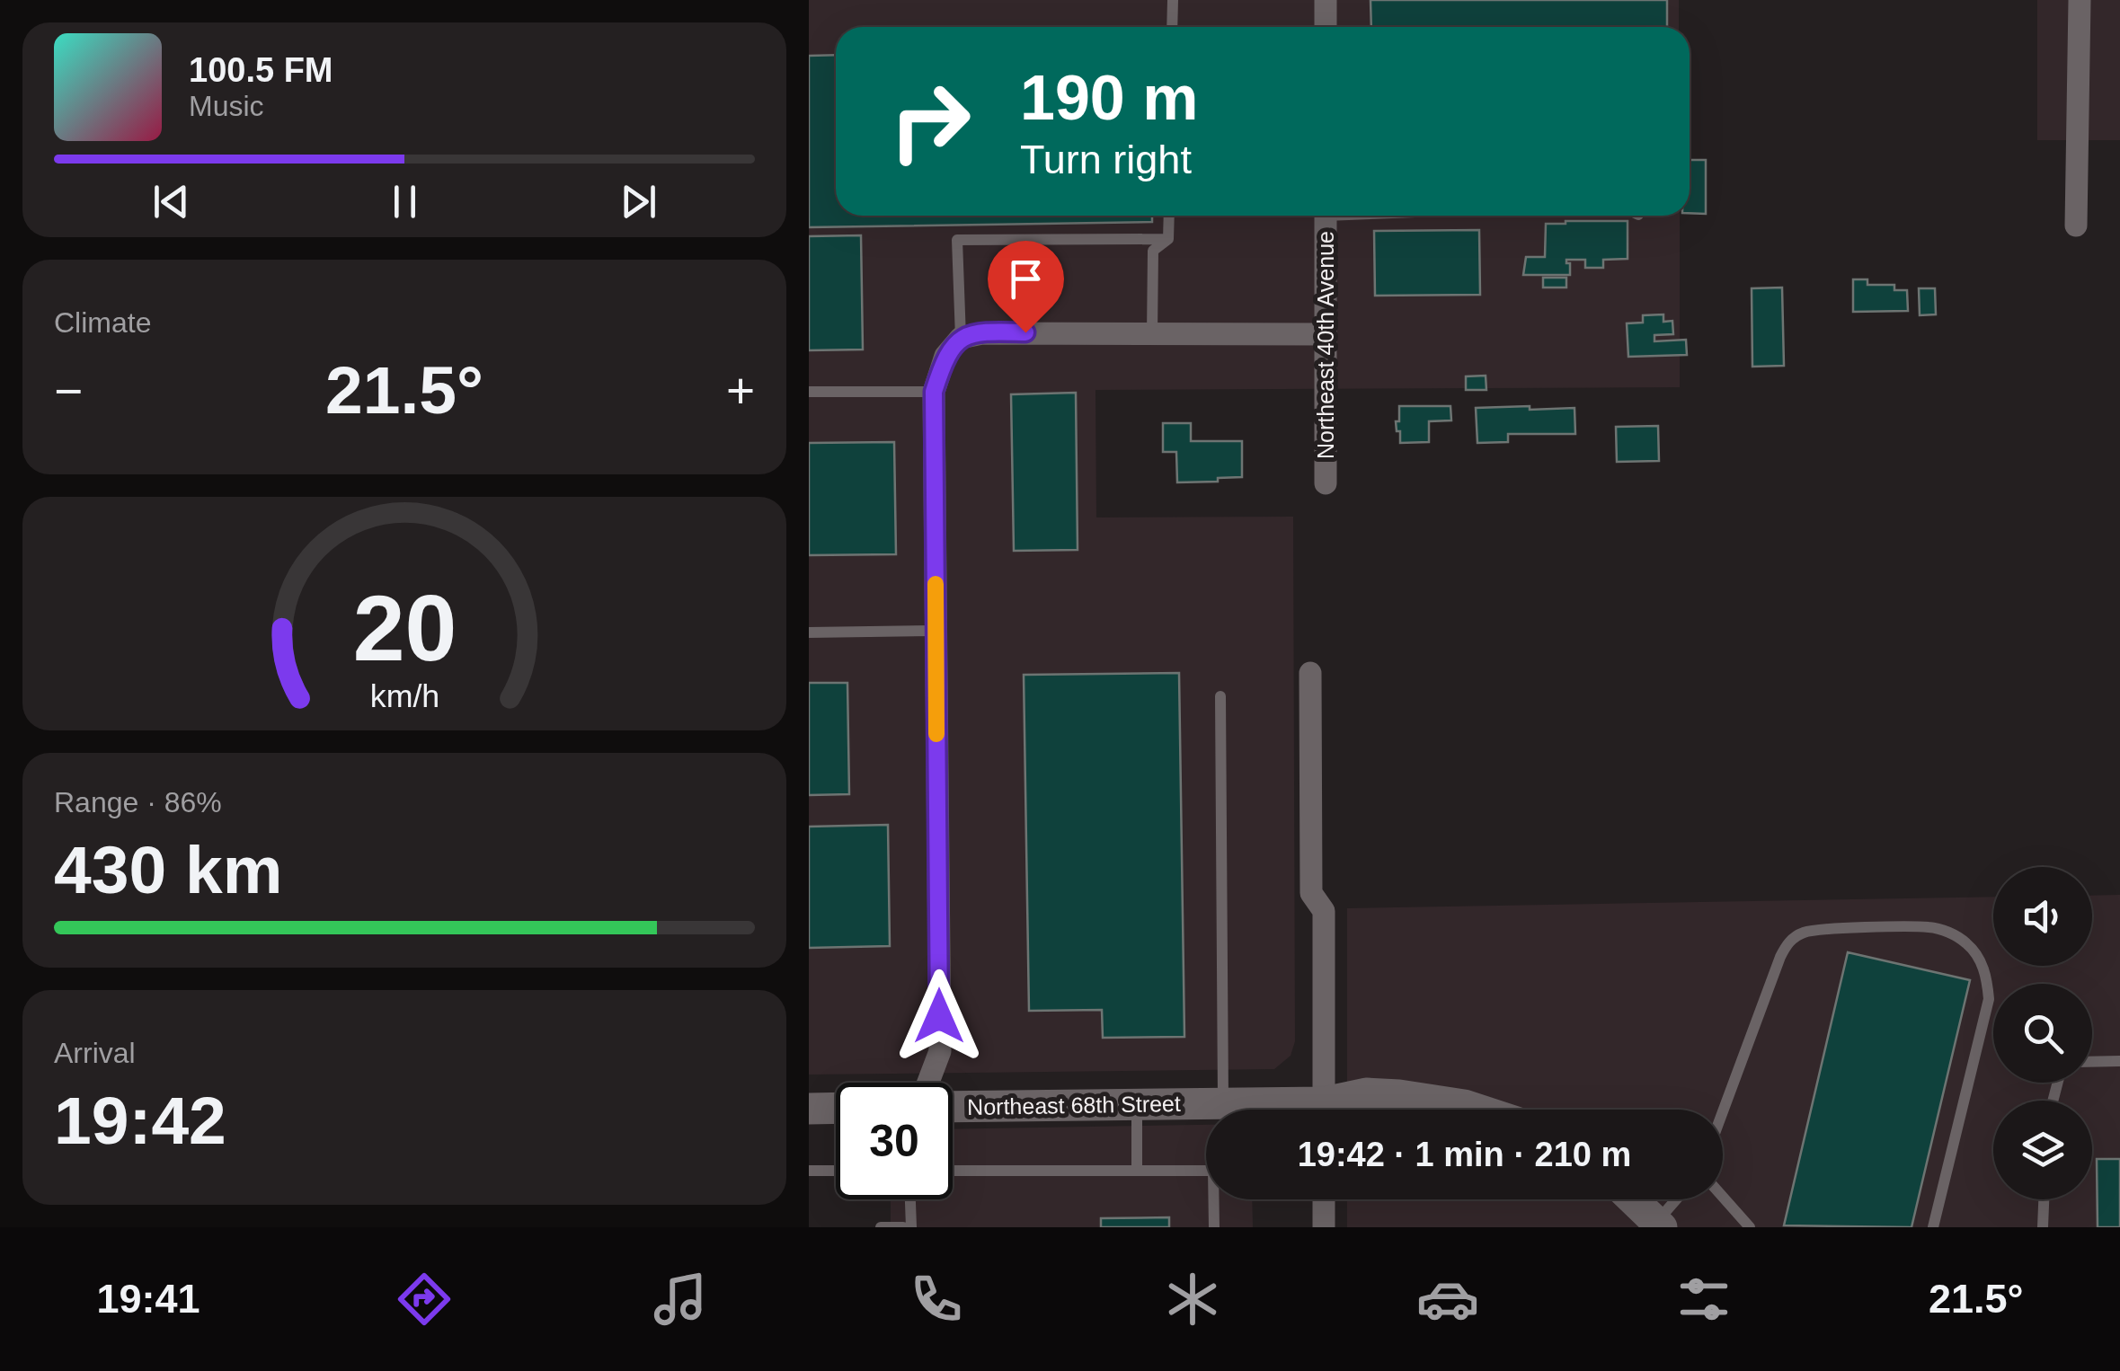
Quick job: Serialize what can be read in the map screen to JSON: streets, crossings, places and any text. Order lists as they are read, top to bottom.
{
  "streets": {
    "street": ["Northeast 40th Avenue", "Northeast 68th Street"]
  },
  "page": {
    "turn": ["190 m", "Turn right"],
    "song": ["100.5 FM", "Music"],
    "tile": [
      "Climate",
      ["Range · 86%", "430 km"],
      ["Arrival", "19:42"]
    ],
    "heat": ["−", "21.5°", "+"],
    "limit": "30",
    "trip": "19:42 · 1 min · 210 m",
    "tabs": ["19:41", "21.5°"],
    "gauge": ["20", "km/h"]
  }
}
